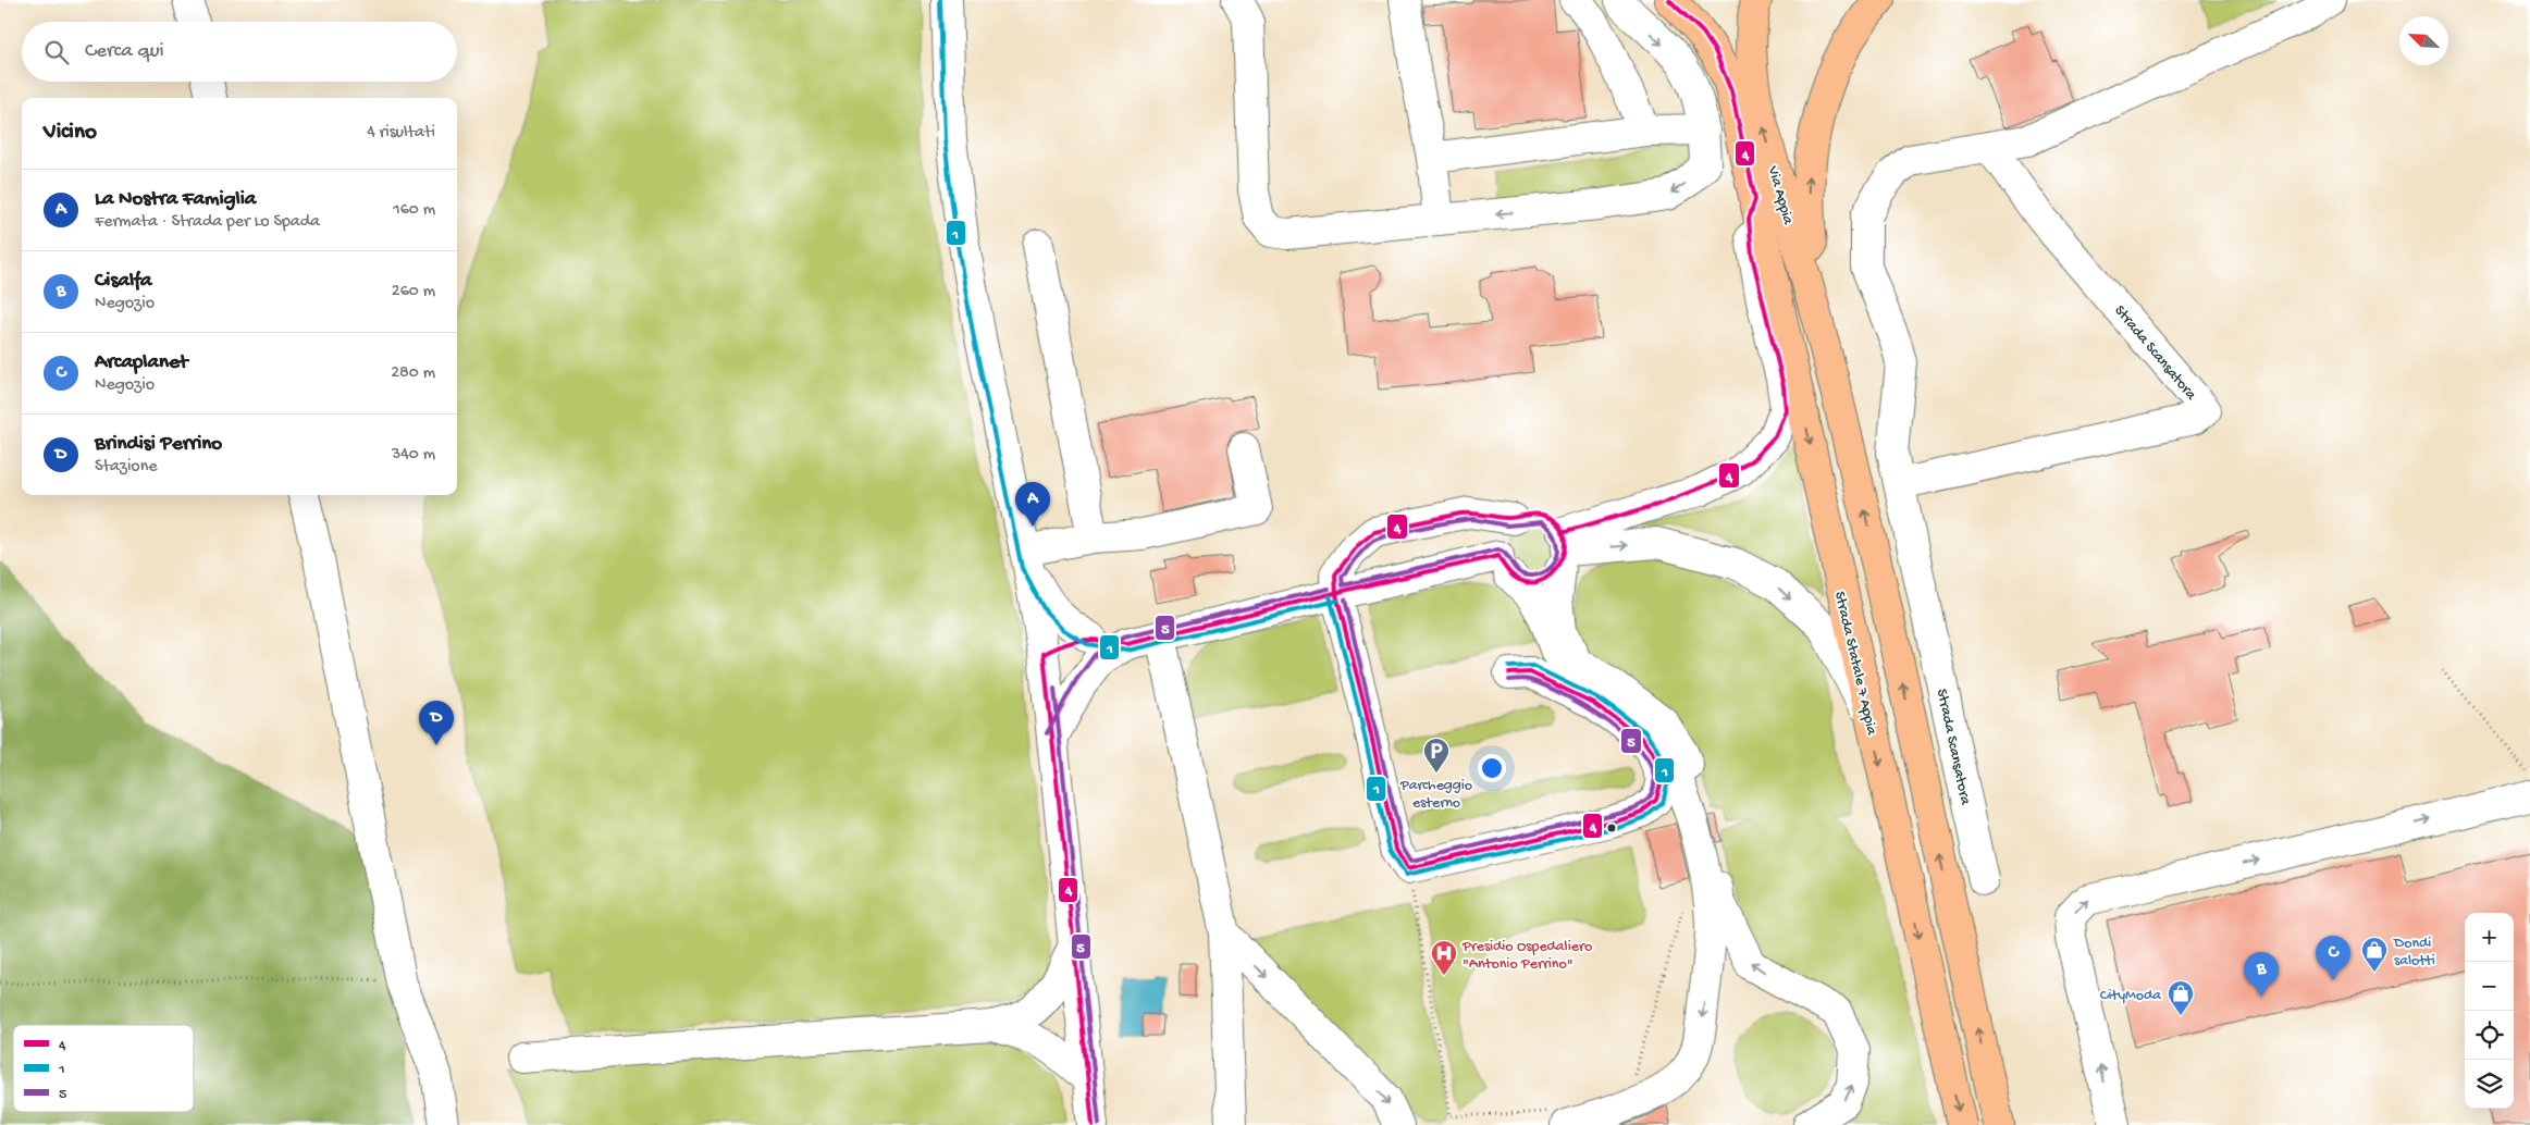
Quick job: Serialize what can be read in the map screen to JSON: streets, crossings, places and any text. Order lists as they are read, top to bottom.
{
  "streets": {
    "highway": ["Via Appia", "Strada Statale 7 Appia"],
    "street": ["Strada Scansatora"]
  },
  "places": {
    "parking": ["Parcheggio esterno"],
    "shop": ["Dondi salotti", "CityModa"],
    "hospital": ["Presidio Ospedaliero \"Antonio Perrino\""]
  },
  "lines": ["transit line 4", "transit line 1", "transit line 5"],
  "legend": ["4", "1", "5"],
  "north": "top left",
  "page": {
    "search": "Cerca qui",
    "heading": ["Vicino", "4 risultati"],
    "list": [
      {
        "mark": "A",
        "name": "La Nostra Famiglia",
        "note": "Fermata · Strada per Lo Spada",
        "value": "160 m"
      },
      {
        "mark": "B",
        "name": "Cisalfa",
        "note": "Negozio",
        "value": "260 m"
      },
      {
        "mark": "C",
        "name": "Arcaplanet",
        "note": "Negozio",
        "value": "280 m"
      },
      {
        "mark": "D",
        "name": "Brindisi Perrino",
        "note": "Stazione",
        "value": "340 m"
      }
    ],
    "pins": [
      "A",
      "D",
      "C",
      "B"
    ],
    "map_buttons": ["+", "−"]
  }
}
